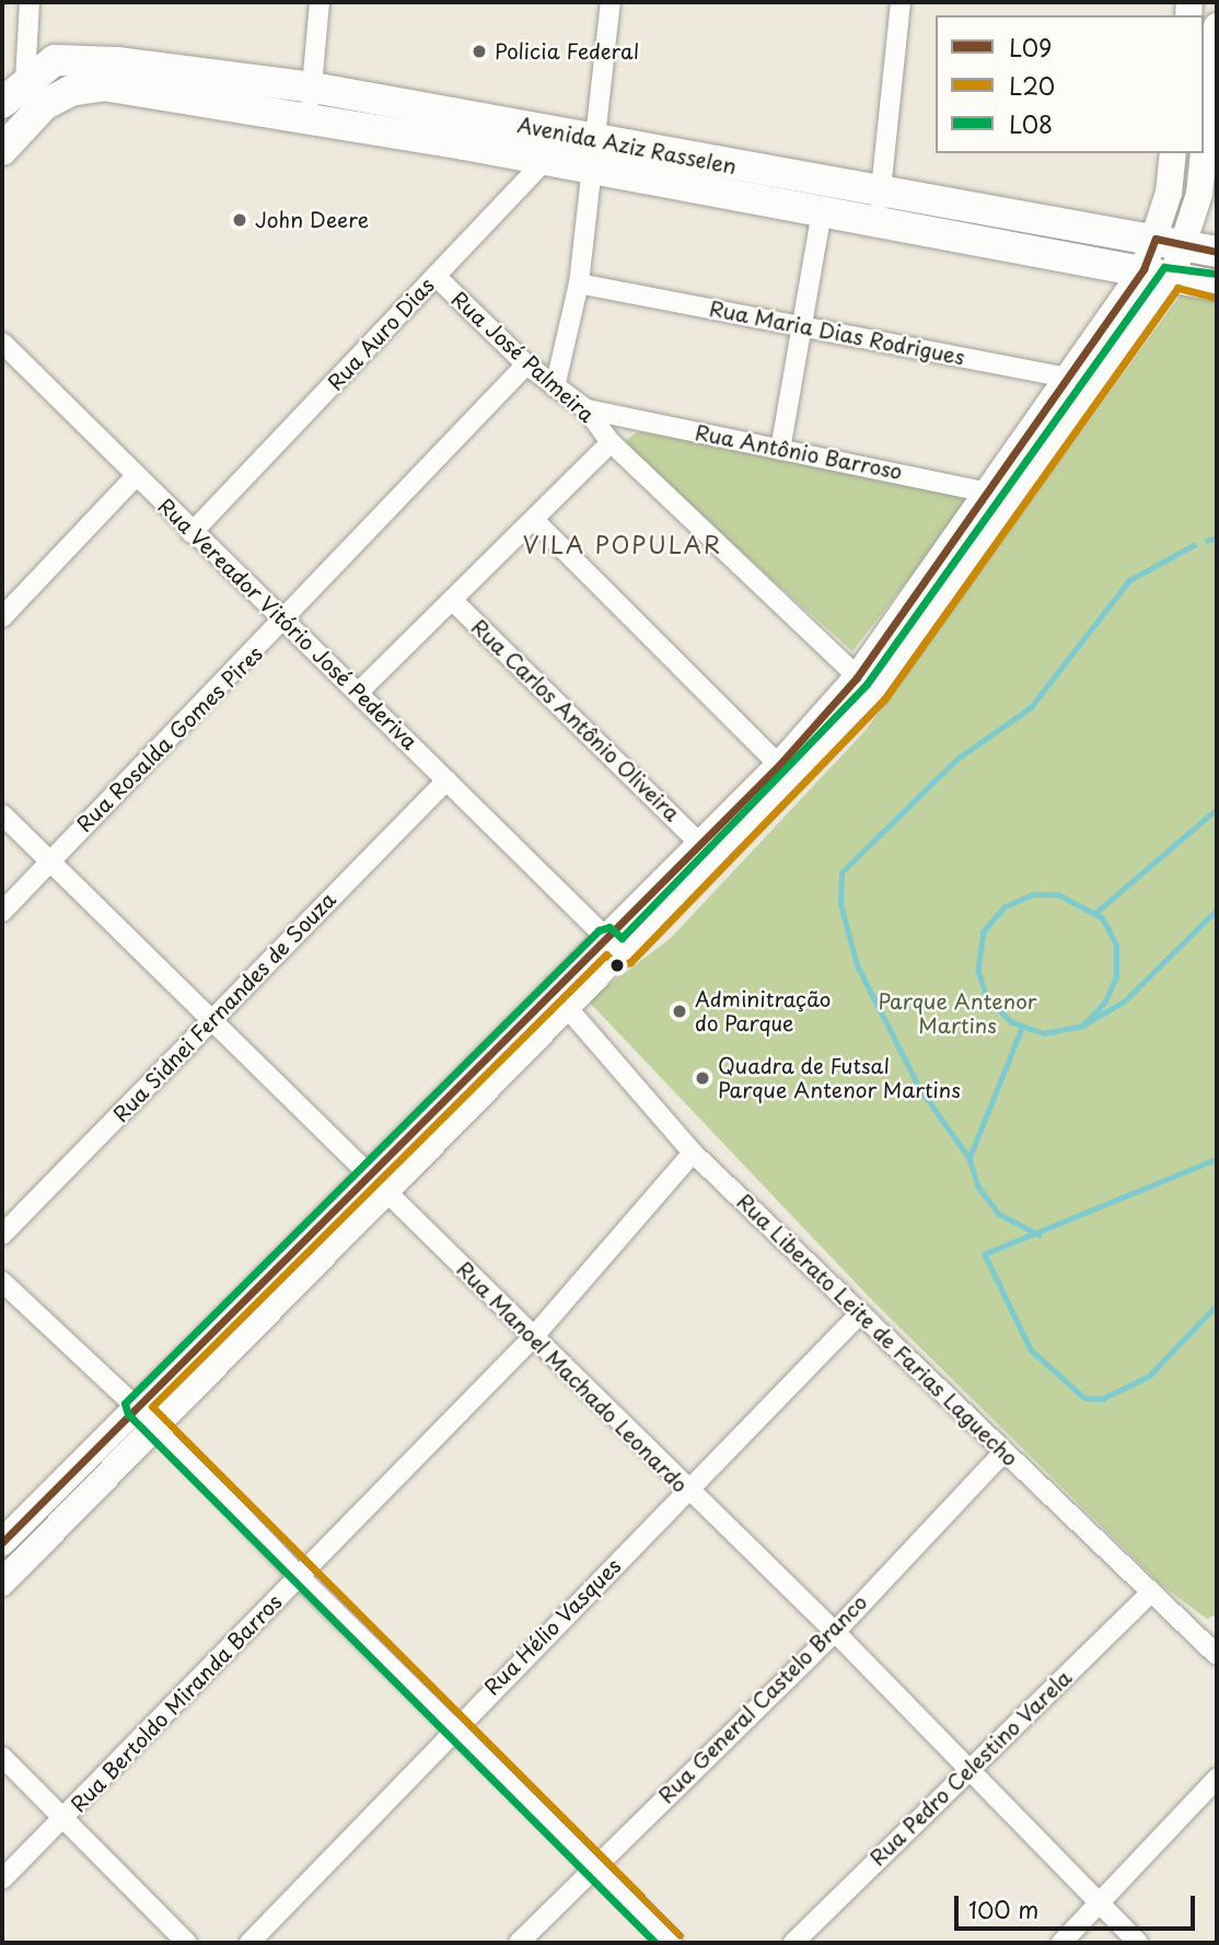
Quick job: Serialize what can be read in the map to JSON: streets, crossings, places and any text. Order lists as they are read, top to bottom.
{
  "streets": {
    "main road": ["Avenida Aziz Rasselen"],
    "street": [
      "Rua Maria Dias Rodrigues",
      "Rua Auro Dias",
      "Rua José Palmeira",
      "Rua Antônio Barroso",
      "Rua Vereador Vitório José Pederiva",
      "Rua Carlos Antônio Oliveira",
      "Rua Rosalda Gomes Pires",
      "Rua Sidnei Fernandes de Souza",
      "Rua Liberato Leite de Farias Laguecho",
      "Rua Manoel Machado Leonardo",
      "Rua Hélio Vasques",
      "Rua General Castelo Branco",
      "Rua Bertoldo Miranda Barros",
      "Rua Pedro Celestino Varela"
    ]
  },
  "crossings": [
    ["Avenida Aziz Rasselen", "Rua Auro Dias"],
    ["Rua Auro Dias", "Rua José Palmeira"],
    ["Rua Auro Dias", "Rua Vereador Vitório José Pederiva"],
    ["Rua José Palmeira", "Rua Antônio Barroso"],
    ["Rua José Palmeira", "Rua Rosalda Gomes Pires"],
    ["Rua Vereador Vitório José Pederiva", "Rua Rosalda Gomes Pires"],
    ["Rua Vereador Vitório José Pederiva", "Rua Sidnei Fernandes de Souza"],
    ["Rua Rosalda Gomes Pires", "Rua Manoel Machado Leonardo"],
    ["Rua Sidnei Fernandes de Souza", "Rua Manoel Machado Leonardo"],
    ["Rua Liberato Leite de Farias Laguecho", "Rua Hélio Vasques"],
    ["Rua Liberato Leite de Farias Laguecho", "Rua General Castelo Branco"],
    ["Rua Liberato Leite de Farias Laguecho", "Rua Bertoldo Miranda Barros"],
    ["Rua Liberato Leite de Farias Laguecho", "Rua Pedro Celestino Varela"],
    ["Rua Manoel Machado Leonardo", "Rua Hélio Vasques"],
    ["Rua Manoel Machado Leonardo", "Rua General Castelo Branco"],
    ["Rua Manoel Machado Leonardo", "Rua Bertoldo Miranda Barros"],
    ["Rua Manoel Machado Leonardo", "Rua Pedro Celestino Varela"]
  ],
  "districts": ["VILA POPULAR"],
  "parks": ["Parque Antenor Martins"],
  "places": [
    "Policia Federal",
    "John Deere",
    "Adminitração do Parque",
    "Quadra de Futsal Parque Antenor Martins"
  ],
  "lines": ["transit line L09", "transit line L08", "transit line L20"],
  "legend": ["L09", "L20", "L08"],
  "scale_bar": "100 m"
}
